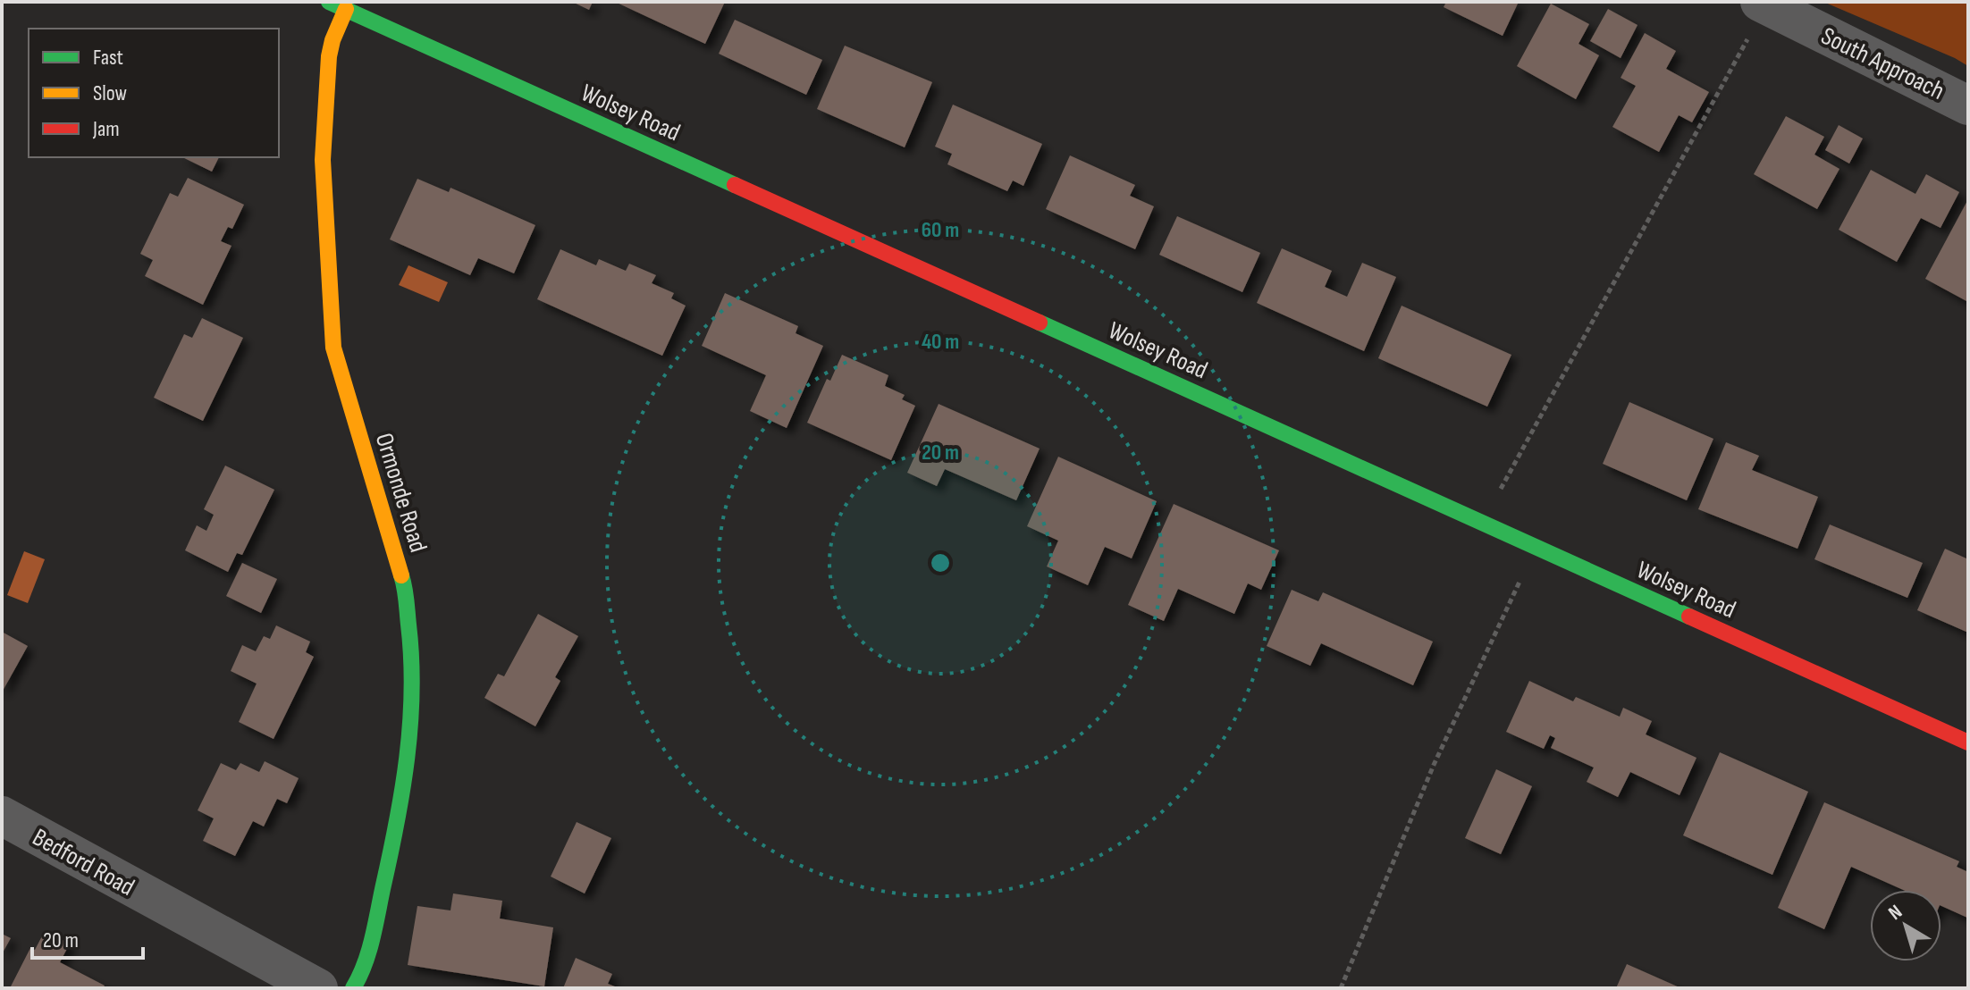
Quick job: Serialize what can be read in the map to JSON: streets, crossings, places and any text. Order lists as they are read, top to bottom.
{
  "streets": {
    "street": [
      "South Approach",
      "Wolsey Road",
      "Ormonde Road",
      "Bedford Road"
    ]
  },
  "crossings": [
    ["Wolsey Road", "Ormonde Road"]
  ],
  "legend": ["Fast", "Slow", "Jam"],
  "scale_bar": "20 m",
  "north": "top left",
  "rings": ["60 m", "40 m", "20 m"]
}
